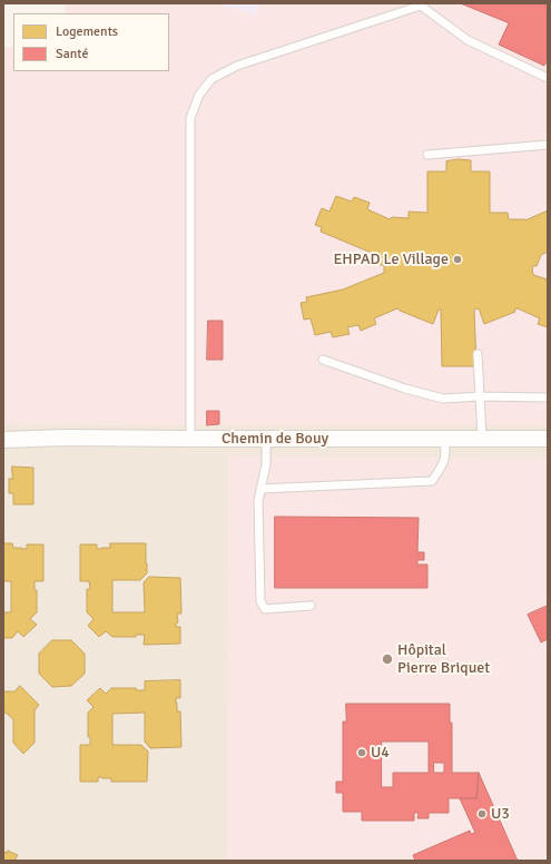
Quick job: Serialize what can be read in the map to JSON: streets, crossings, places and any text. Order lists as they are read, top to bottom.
{
  "streets": {
    "street": ["Chemin de Bouy"]
  },
  "places": [
    "EHPAD Le Village",
    "Hôpital Pierre Briquet",
    "U4",
    "U3"
  ],
  "legend": ["Logements", "Santé"]
}
